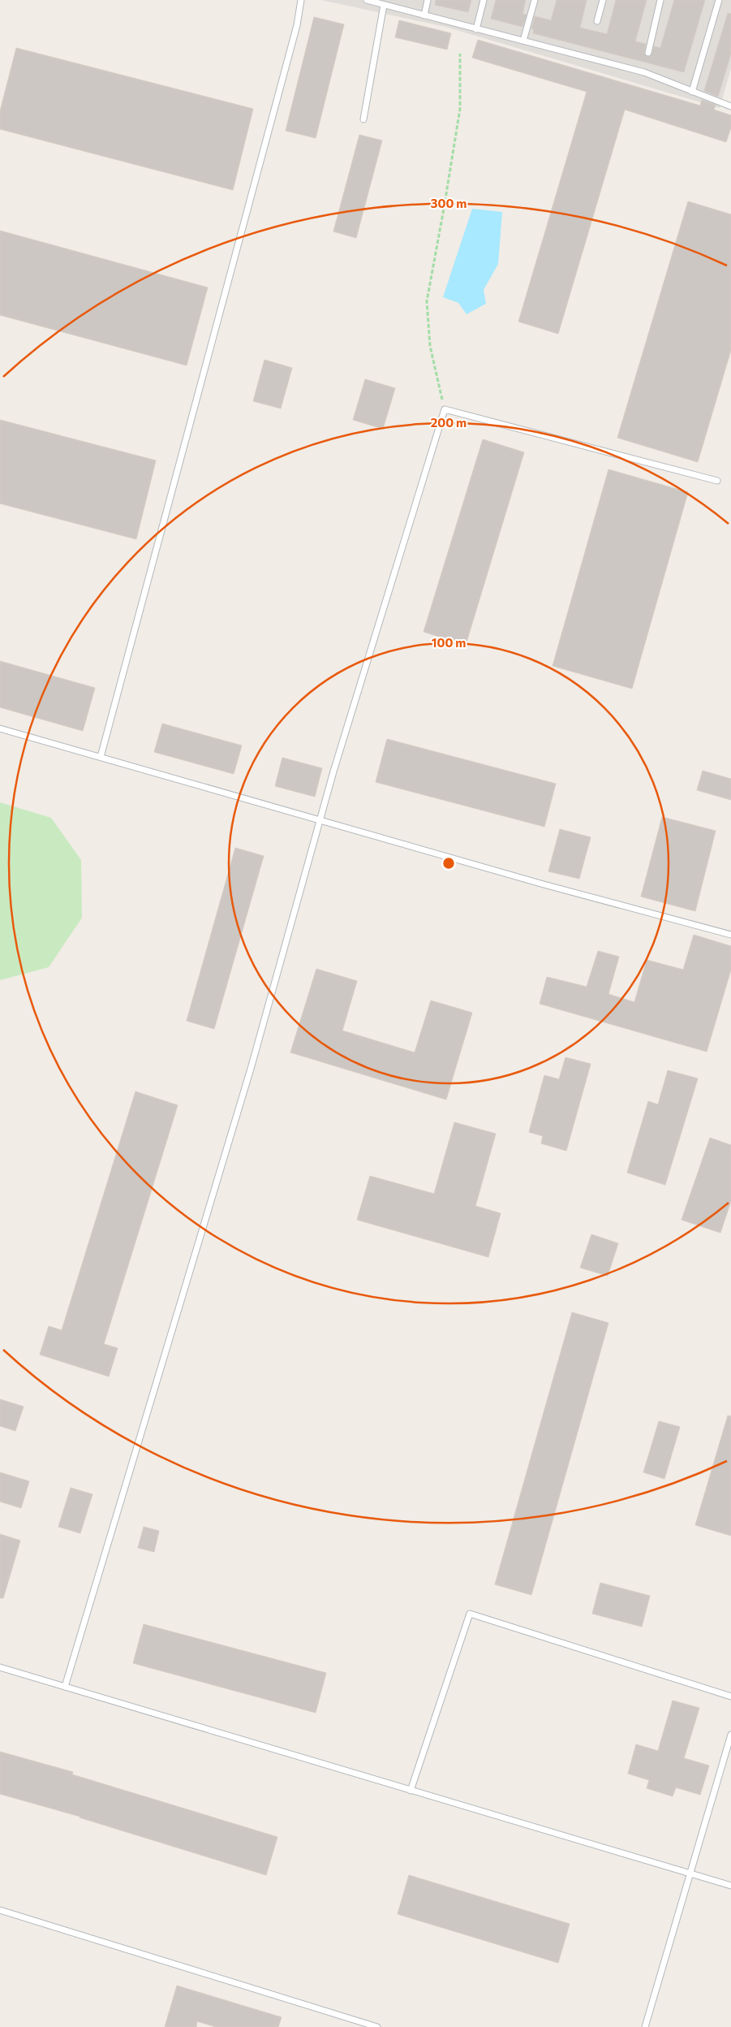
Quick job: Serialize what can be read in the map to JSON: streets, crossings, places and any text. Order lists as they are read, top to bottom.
{
  "rings": ["300 m", "200 m", "100 m"]
}
